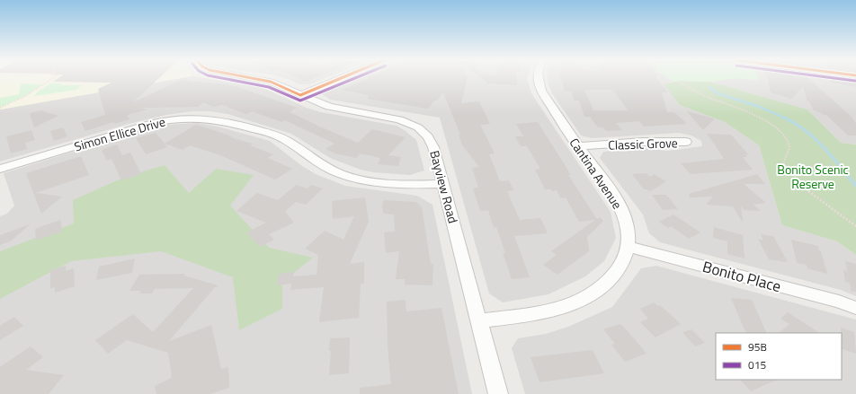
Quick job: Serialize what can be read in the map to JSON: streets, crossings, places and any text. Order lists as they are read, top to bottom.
{
  "streets": {
    "street": [
      "Simon Ellice Drive",
      "Classic Grove",
      "Cantina Avenue",
      "Bayview Road",
      "Bonito Place"
    ]
  },
  "crossings": [
    ["Simon Ellice Drive", "Bayview Road"],
    ["Classic Grove", "Cantina Avenue"],
    ["Cantina Avenue", "Bayview Road"],
    ["Cantina Avenue", "Bonito Place"]
  ],
  "parks": ["Bonito Scenic Reserve"],
  "lines": ["transit line 95B", "transit line 015"],
  "legend": ["95B", "015"]
}
